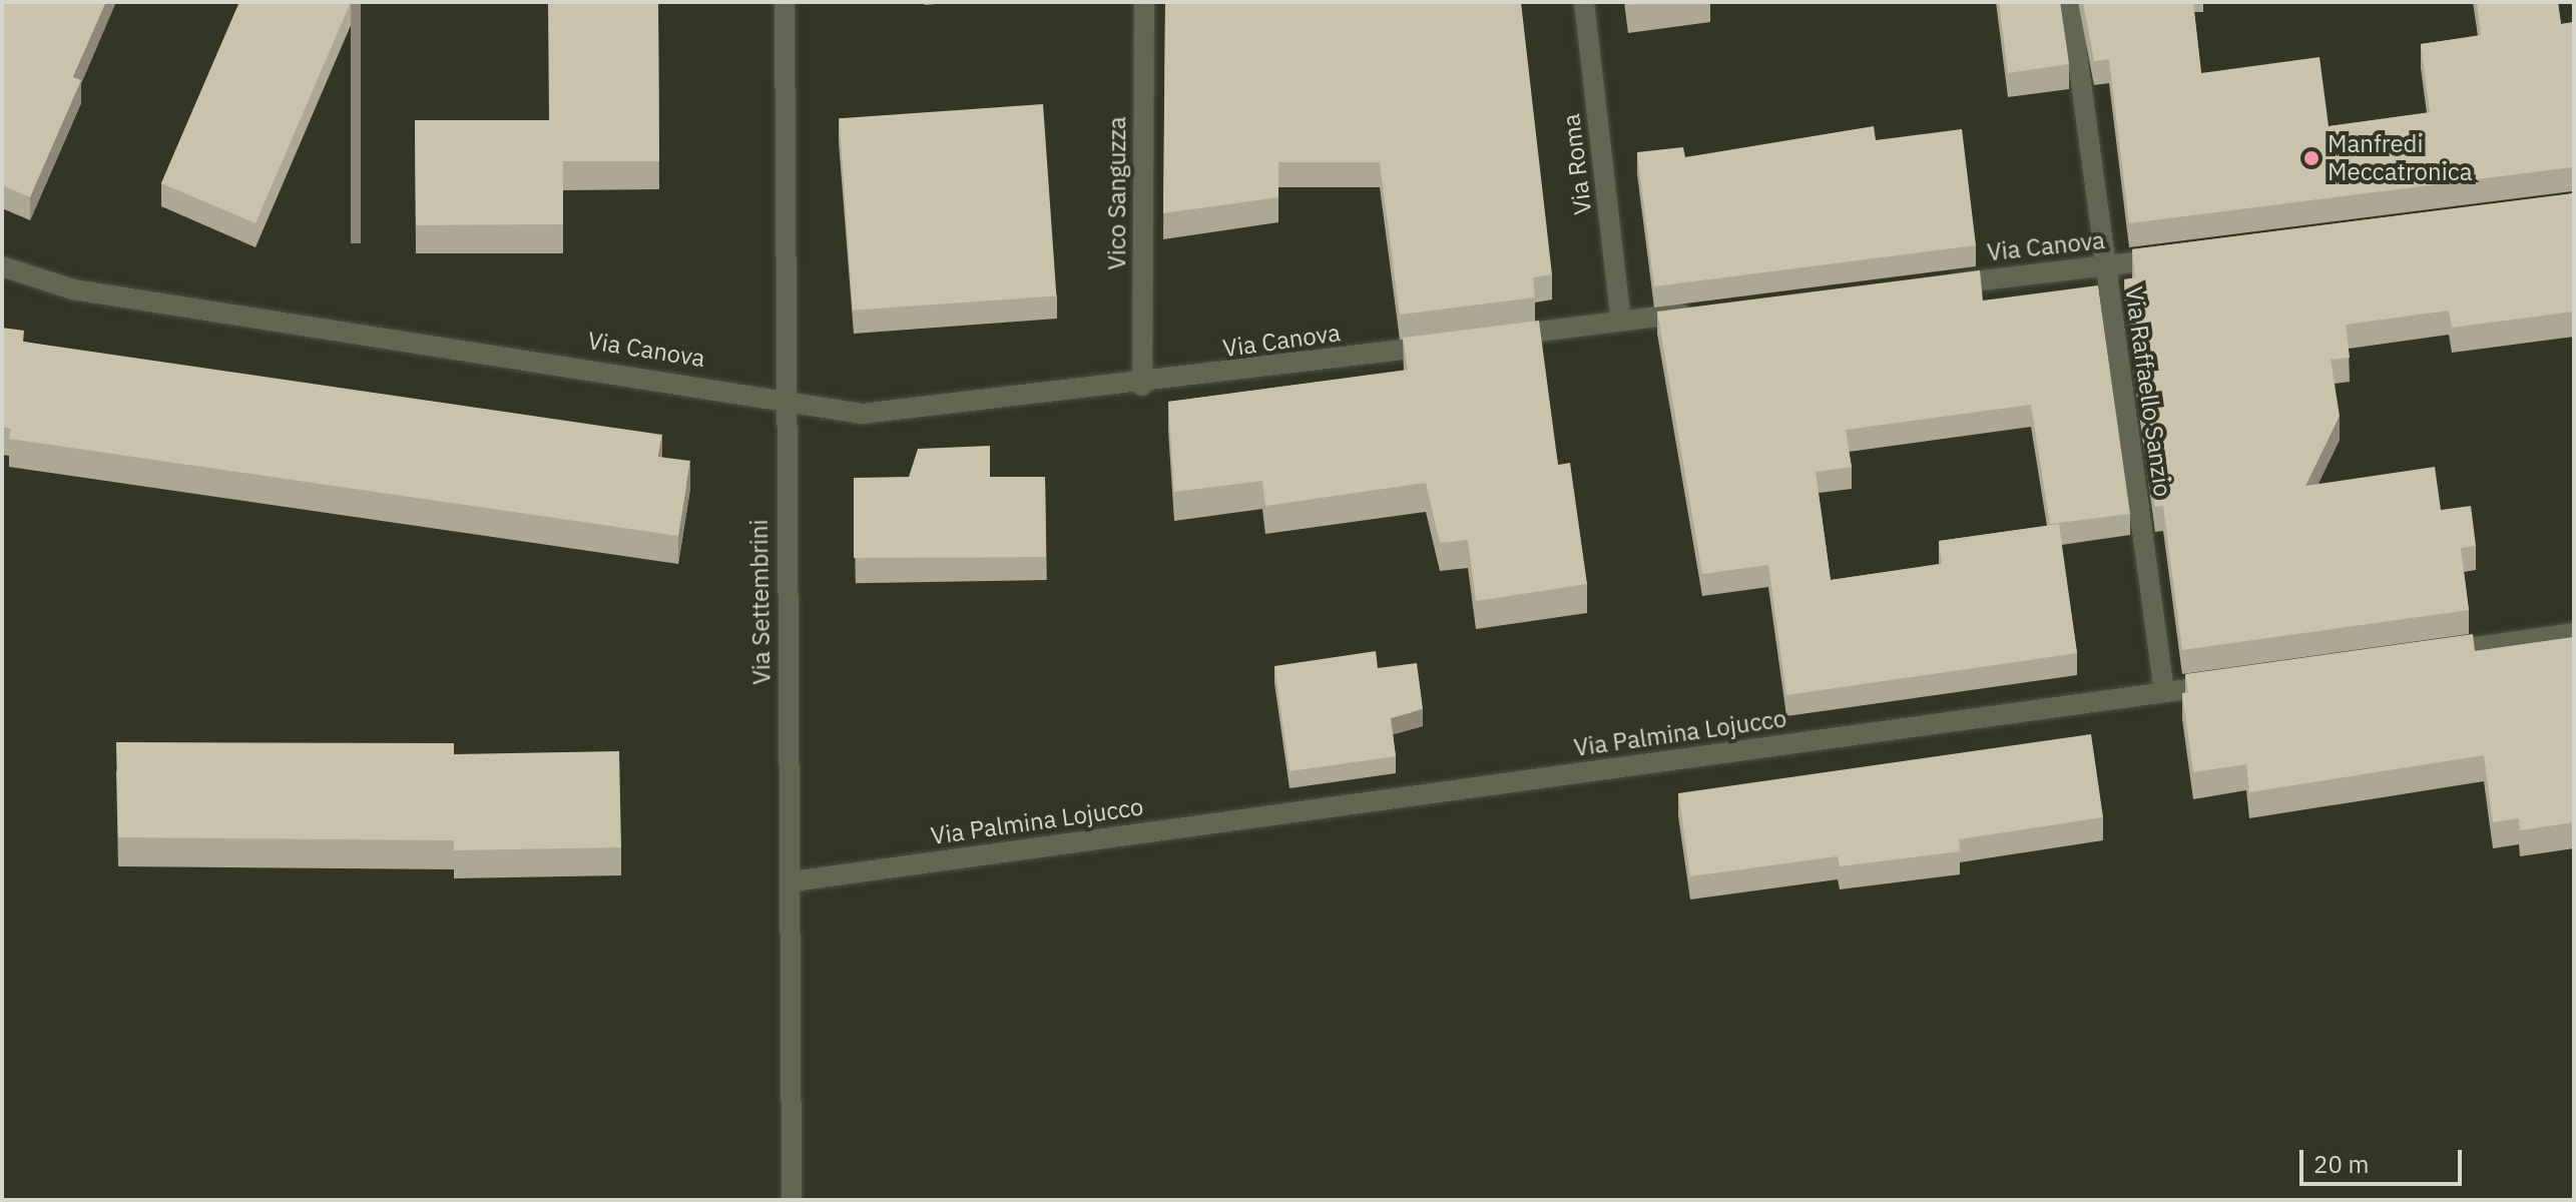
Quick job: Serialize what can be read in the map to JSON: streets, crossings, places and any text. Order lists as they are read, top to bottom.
{
  "streets": {
    "street": [
      "Via Roma",
      "Vico Sanguzza",
      "Via Canova",
      "Via Raffaello Sanzio",
      "Via Settembrini",
      "Via Palmina Lojucco"
    ]
  },
  "crossings": [
    ["Vico Sanguzza", "Via Canova"],
    ["Via Canova", "Via Raffaello Sanzio"],
    ["Via Canova", "Via Settembrini"],
    ["Via Raffaello Sanzio", "Via Palmina Lojucco"],
    ["Via Settembrini", "Via Palmina Lojucco"]
  ],
  "places": ["Manfredi Meccatronica"],
  "scale_bar": "20 m"
}
